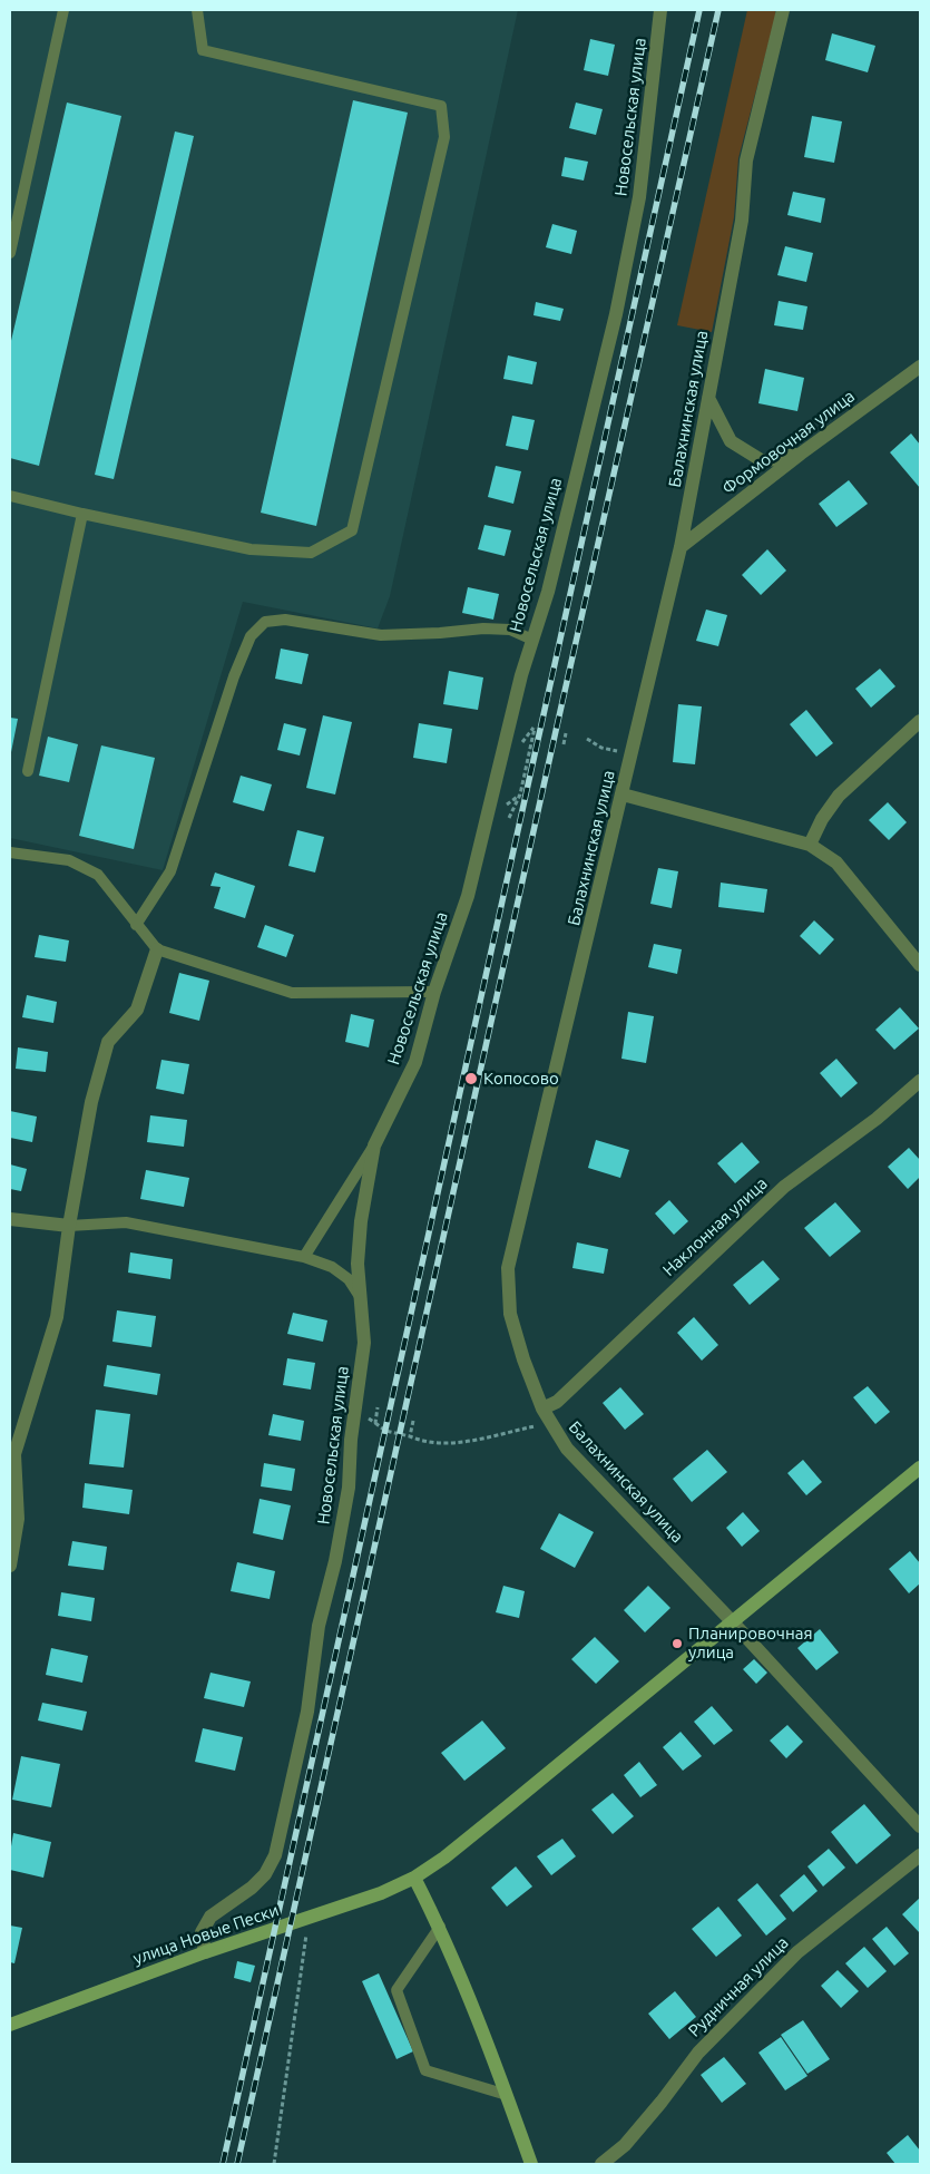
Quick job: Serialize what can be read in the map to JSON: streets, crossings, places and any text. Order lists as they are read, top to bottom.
{
  "streets": {
    "main road": ["улица Новые Пески"],
    "street": [
      "Новосельская улица",
      "Балахнинская улица",
      "Формовочная улица",
      "Наклонная улица",
      "Рудничная улица"
    ]
  },
  "crossings": [
    ["Новосельская улица", "улица Новые Пески"],
    ["Балахнинская улица", "Формовочная улица"],
    ["Балахнинская улица", "Наклонная улица"]
  ],
  "places": ["Копосово", "Планировочная улица"]
}
